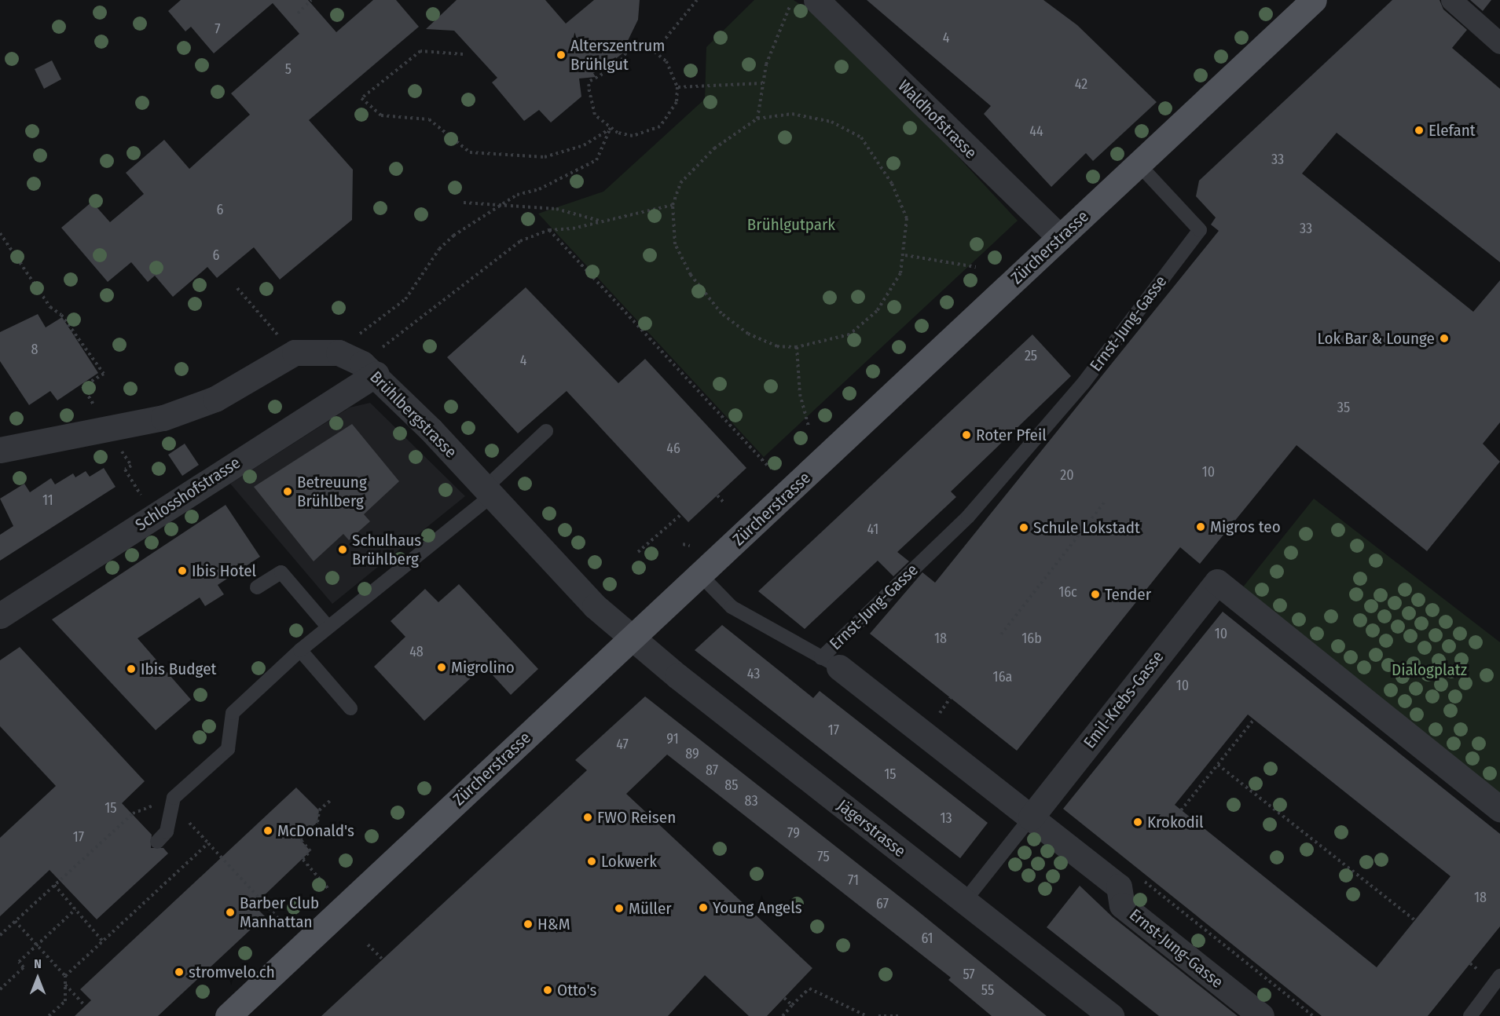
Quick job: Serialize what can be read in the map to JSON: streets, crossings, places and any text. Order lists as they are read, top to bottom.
{
  "streets": {
    "main road": ["Zürcherstrasse"],
    "street": [
      "Waldhofstrasse",
      "Ernst-Jung-Gasse",
      "Brühlbergstrasse",
      "Schlosshofstrasse",
      "Emil-Krebs-Gasse",
      "Jägerstrasse"
    ]
  },
  "crossings": [
    ["Waldhofstrasse", "Zürcherstrasse"],
    ["Zürcherstrasse", "Ernst-Jung-Gasse"],
    ["Zürcherstrasse", "Brühlbergstrasse"],
    ["Zürcherstrasse", "Jägerstrasse"],
    ["Ernst-Jung-Gasse", "Emil-Krebs-Gasse"],
    ["Brühlbergstrasse", "Schlosshofstrasse"],
    ["Brühlbergstrasse", "Jägerstrasse"]
  ],
  "parks": ["Brühlgutpark", "Dialogplatz"],
  "places": [
    "Alterszentrum Brühlgut",
    "Elefant",
    "Lok Bar & Lounge",
    "Roter Pfeil",
    "Betreuung Brühlberg",
    "Migros teo",
    "Schule Lokstadt",
    "Schulhaus Brühlberg",
    "Ibis Hotel",
    "Tender",
    "Migrolino",
    "Ibis Budget",
    "FWO Reisen",
    "Krokodil",
    "McDonald's",
    "Lokwerk",
    "Young Angels",
    "Müller",
    "Barber Club Manhattan",
    "H&M",
    "stromvelo.ch",
    "Otto's"
  ],
  "house_numbers": [
    "7",
    "4",
    "5",
    "42",
    "44",
    "33",
    "6",
    "33",
    "6",
    "8",
    "25",
    "4",
    "35",
    "46",
    "10",
    "20",
    "11",
    "41",
    "16c",
    "10",
    "18",
    "16b",
    "48",
    "43",
    "16a",
    "10",
    "17",
    "91",
    "47",
    "89",
    "87",
    "15",
    "85",
    "83",
    "15",
    "13",
    "79",
    "17",
    "75",
    "71",
    "18",
    "67",
    "61",
    "57",
    "55"
  ],
  "north": "top"
}
